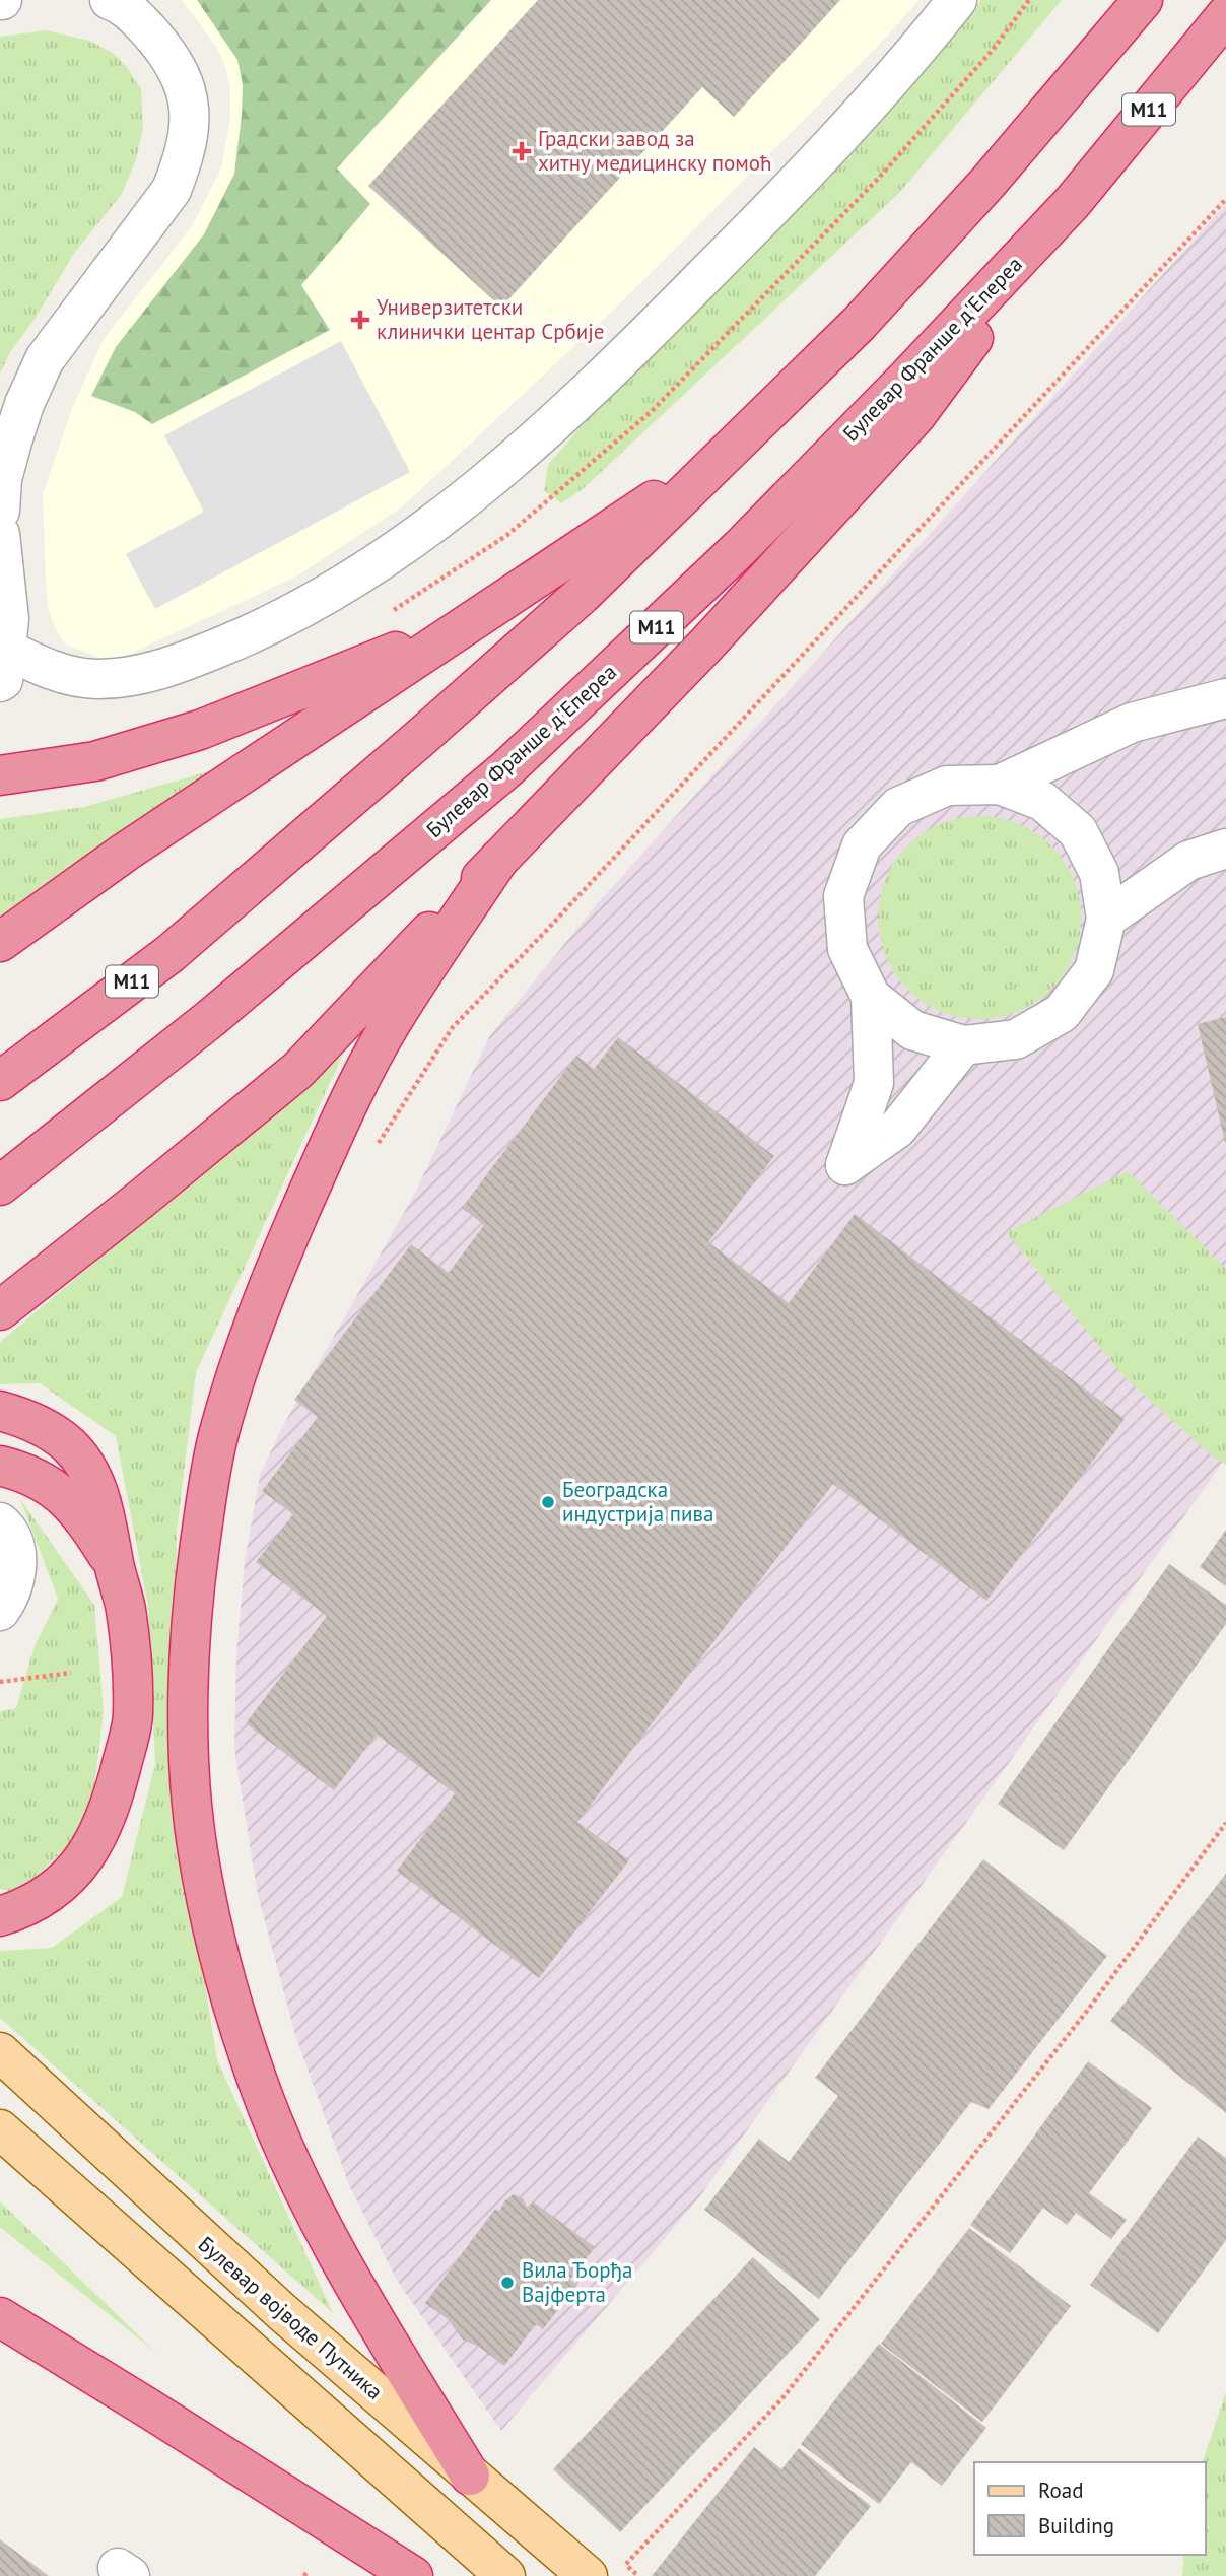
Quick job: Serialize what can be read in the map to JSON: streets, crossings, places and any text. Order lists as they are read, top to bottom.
{
  "streets": {
    "highway": ["M11", "Булевар Франше д'Епереа"],
    "main road": ["Булевар војводе Путника"]
  },
  "places": {
    "health": ["Градски завод за хитну медицинску помоћ", "Универзитетски клинички центар Србије"],
    "other": ["Београдска индустрија пива", "Вила Ђорђа Вајферта"]
  },
  "legend": ["Road", "Building"]
}
